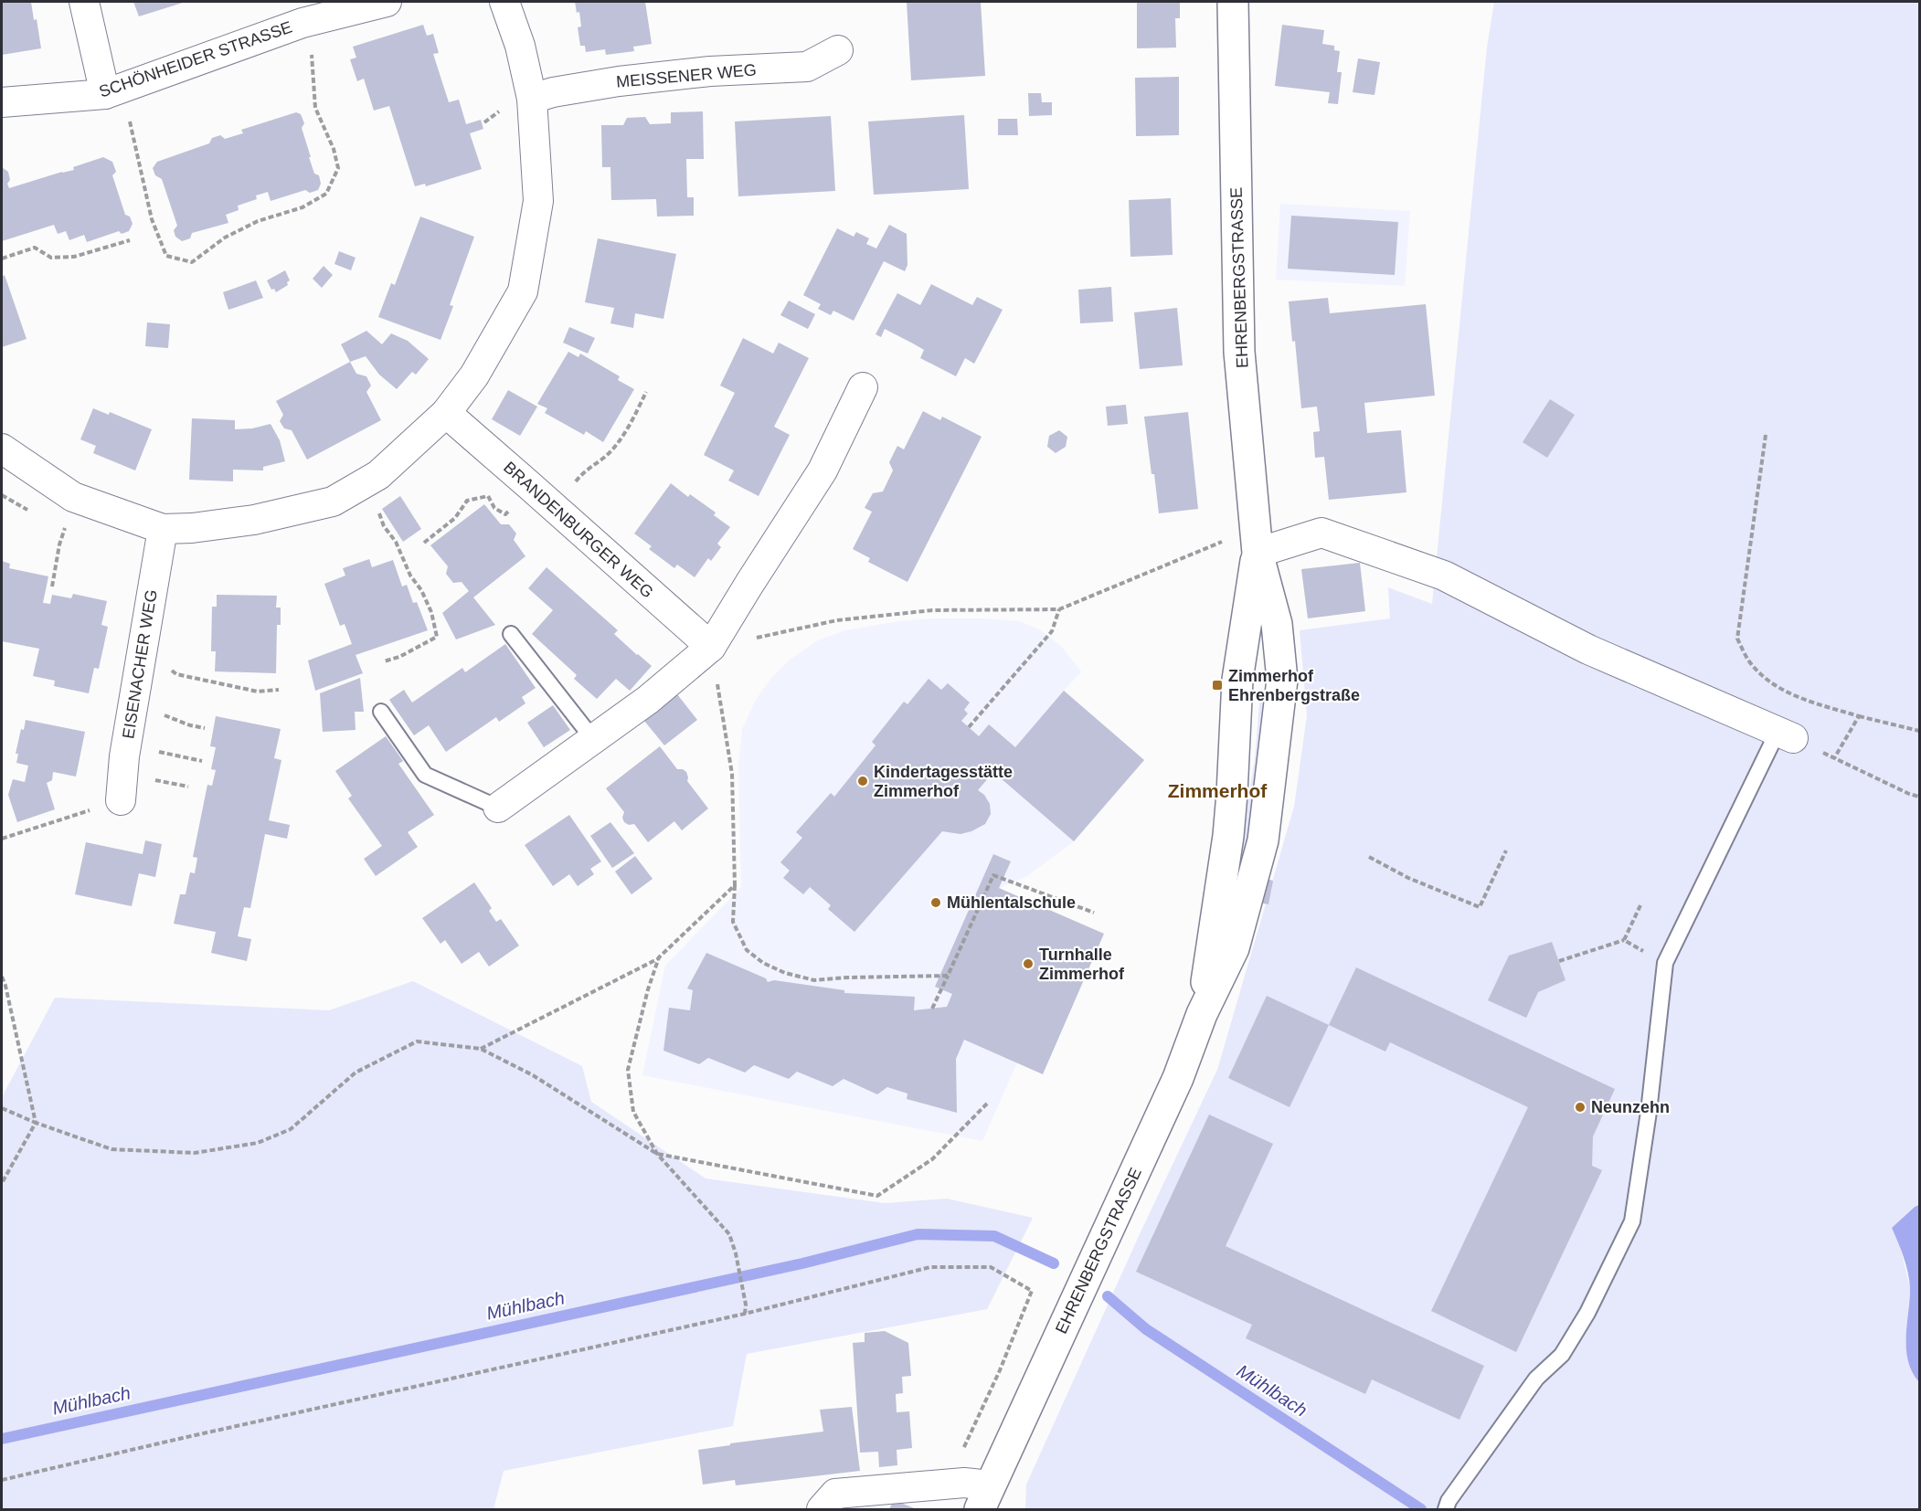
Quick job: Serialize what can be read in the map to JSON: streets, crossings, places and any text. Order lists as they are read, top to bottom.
{
  "streets": {
    "street": [
      "SCHÖNHEIDER STRASSE",
      "MEISSENER WEG",
      "EHRENBERGSTRASSE",
      "BRANDENBURGER WEG",
      "EISENACHER WEG"
    ]
  },
  "districts": ["Zimmerhof"],
  "water": ["Mühlbach"],
  "places": {
    "transit": ["Zimmerhof Ehrenbergstraße"],
    "other": [
      "Kindertagesstätte Zimmerhof",
      "Mühlentalschule",
      "Turnhalle Zimmerhof",
      "Neunzehn"
    ]
  }
}
